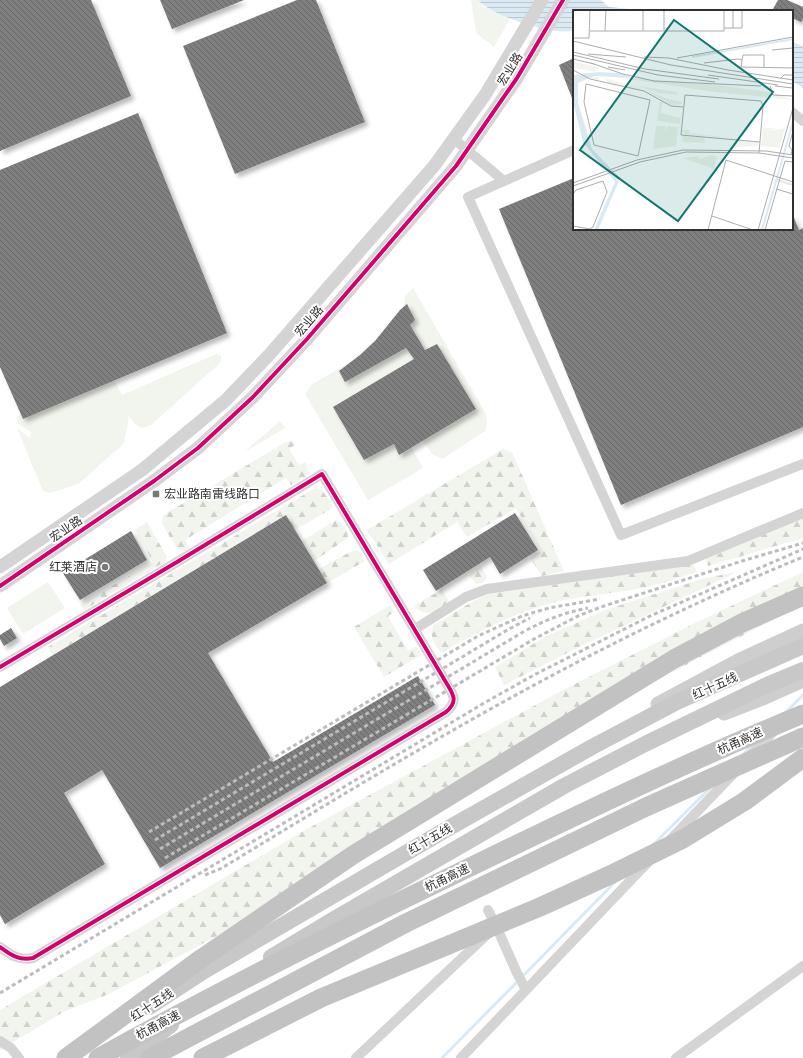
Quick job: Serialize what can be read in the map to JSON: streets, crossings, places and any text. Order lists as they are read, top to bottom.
{
  "streets": {
    "highway": ["杭甬高速"],
    "main road": ["红十五线"],
    "street": ["宏业路"]
  },
  "places": {
    "transit": ["宏业路南雷线路口"],
    "other": ["红莱酒店"]
  }
}
